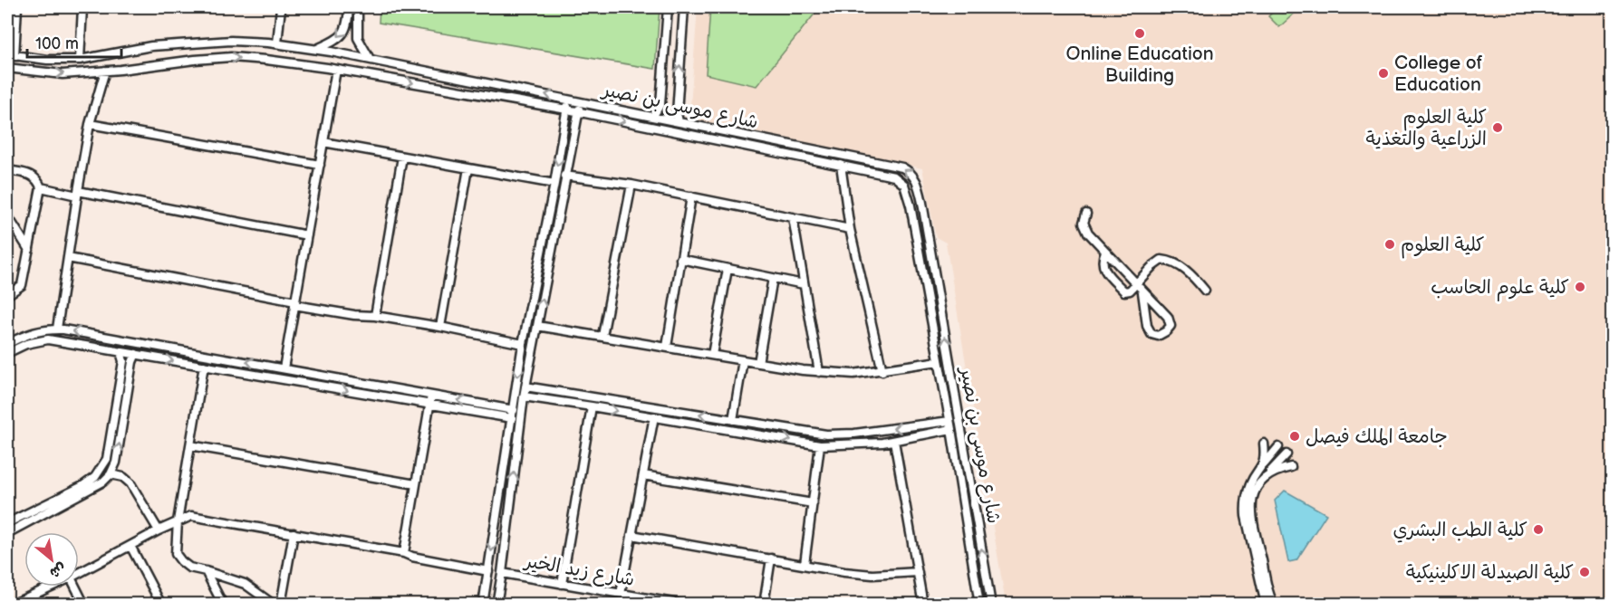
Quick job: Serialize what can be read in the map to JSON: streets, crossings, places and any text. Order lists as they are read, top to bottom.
{
  "streets": {
    "street": ["شارع موسى بن نصير", "شارع زيد الخير"]
  },
  "places": [
    "Online Education Building",
    "College of Education",
    "كلية العلوم الزراعية والتغذية",
    "كلية العلوم",
    "كلية علوم الحاسب",
    "جامعة الملك فيصل",
    "كلية الطب البشري",
    "كلية الصيدلة الاكلينيكية"
  ],
  "scale_bar": "100 m",
  "north": "bottom right"
}
